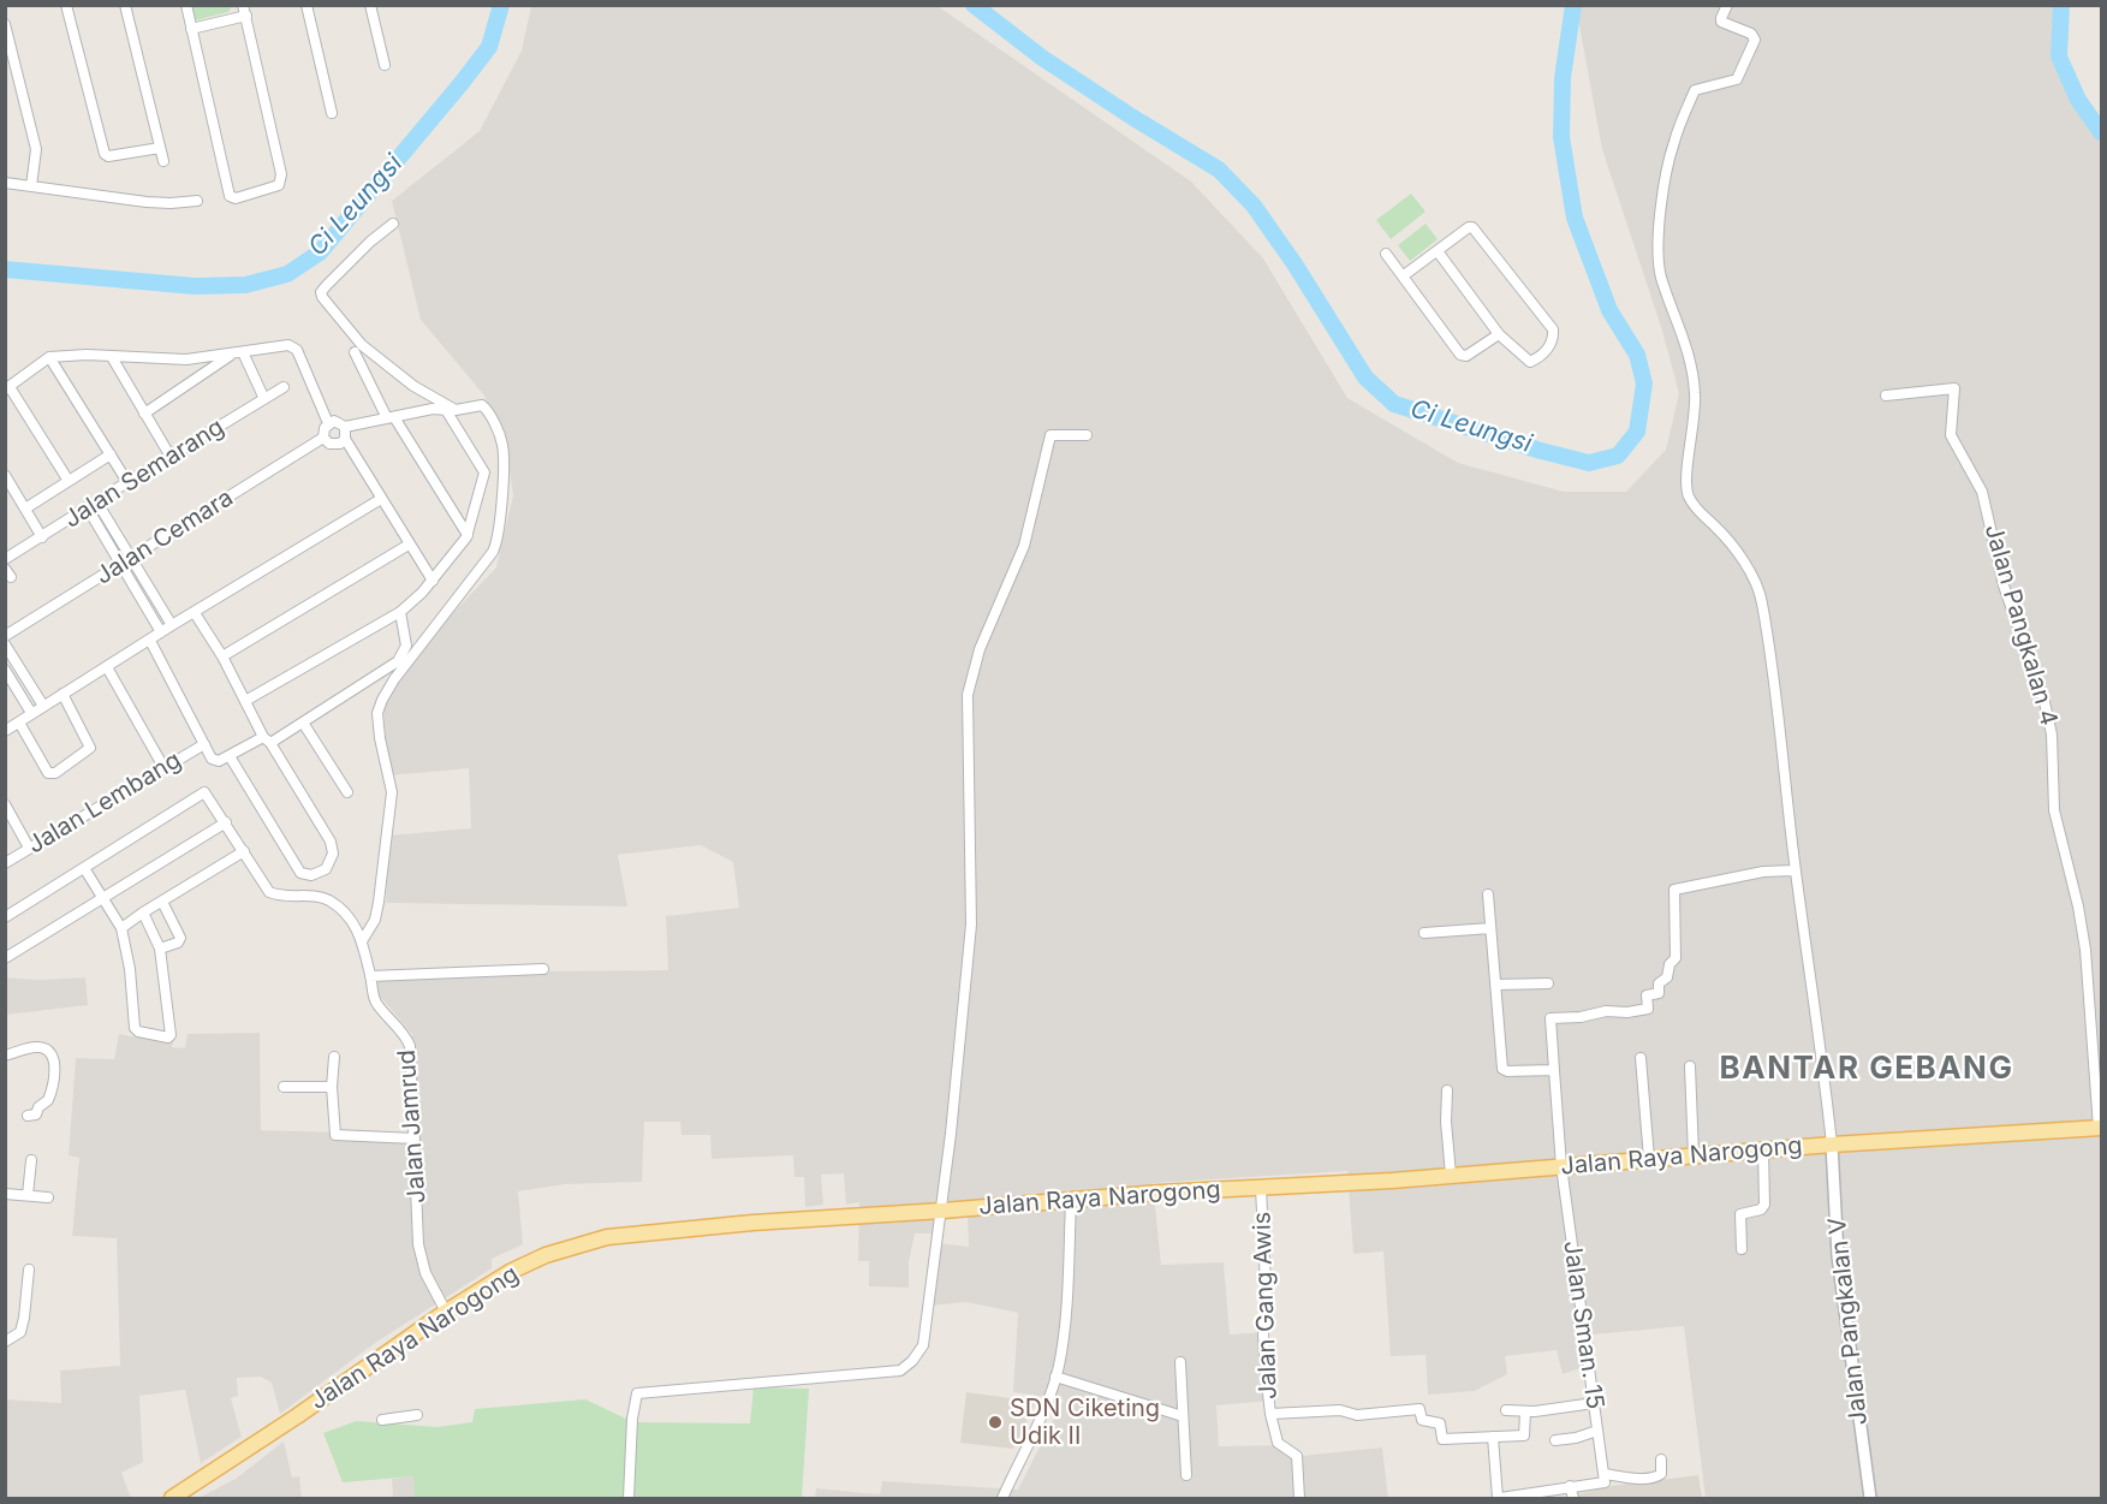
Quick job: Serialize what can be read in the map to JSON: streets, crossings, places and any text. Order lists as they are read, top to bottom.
{
  "streets": {
    "main road": ["Jalan Raya Narogong"],
    "street": [
      "Jalan Semarang",
      "Jalan Cemara",
      "Jalan Pangkalan 4",
      "Jalan Lembang",
      "Jalan Jamrud",
      "Jalan Gang Awis",
      "Jalan Pangkalan V",
      "Jalan Sman. 15"
    ]
  },
  "crossings": [
    ["Jalan Pangkalan 4", "Jalan Raya Narogong"],
    ["Jalan Jamrud", "Jalan Raya Narogong"],
    ["Jalan Raya Narogong", "Jalan Gang Awis"],
    ["Jalan Raya Narogong", "Jalan Pangkalan V"],
    ["Jalan Raya Narogong", "Jalan Sman. 15"]
  ],
  "districts": ["BANTAR GEBANG"],
  "water": ["Ci Leungsi"],
  "places": ["SDN Ciketing Udik II"]
}
